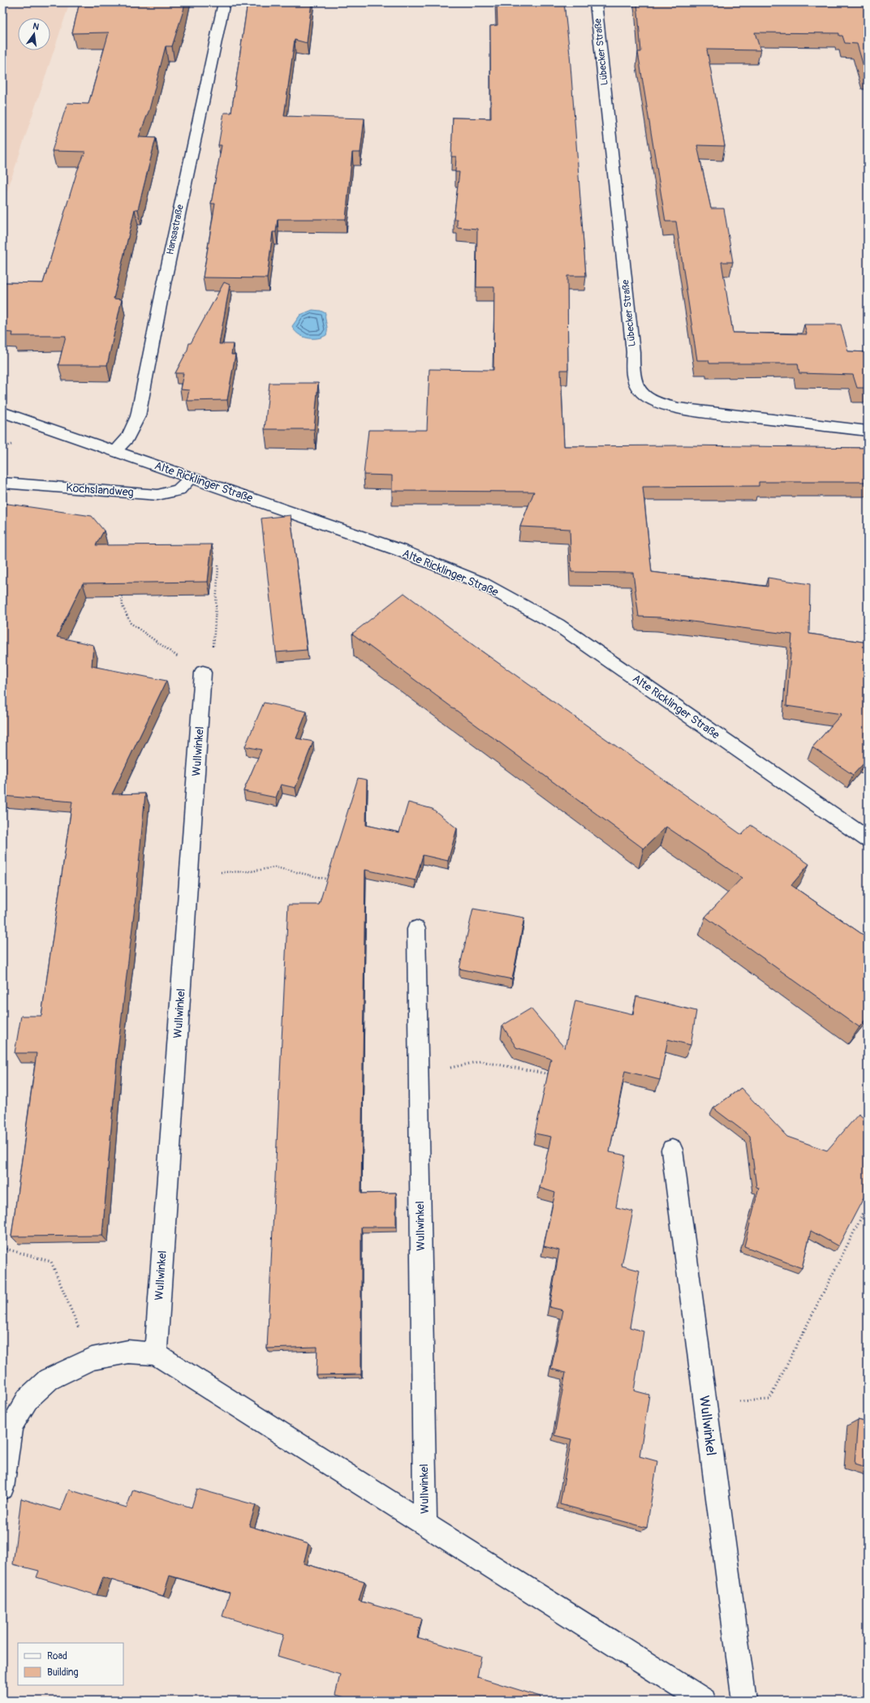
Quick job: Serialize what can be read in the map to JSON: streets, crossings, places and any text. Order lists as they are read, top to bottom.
{
  "streets": {
    "street": [
      "Lübecker Straße",
      "Hansastraße",
      "Alte Ricklinger Straße",
      "Kochslandweg",
      "Wullwinkel"
    ]
  },
  "crossings": [
    ["Hansastraße", "Alte Ricklinger Straße"],
    ["Alte Ricklinger Straße", "Kochslandweg"]
  ],
  "legend": ["Road", "Building"],
  "north": "top"
}
